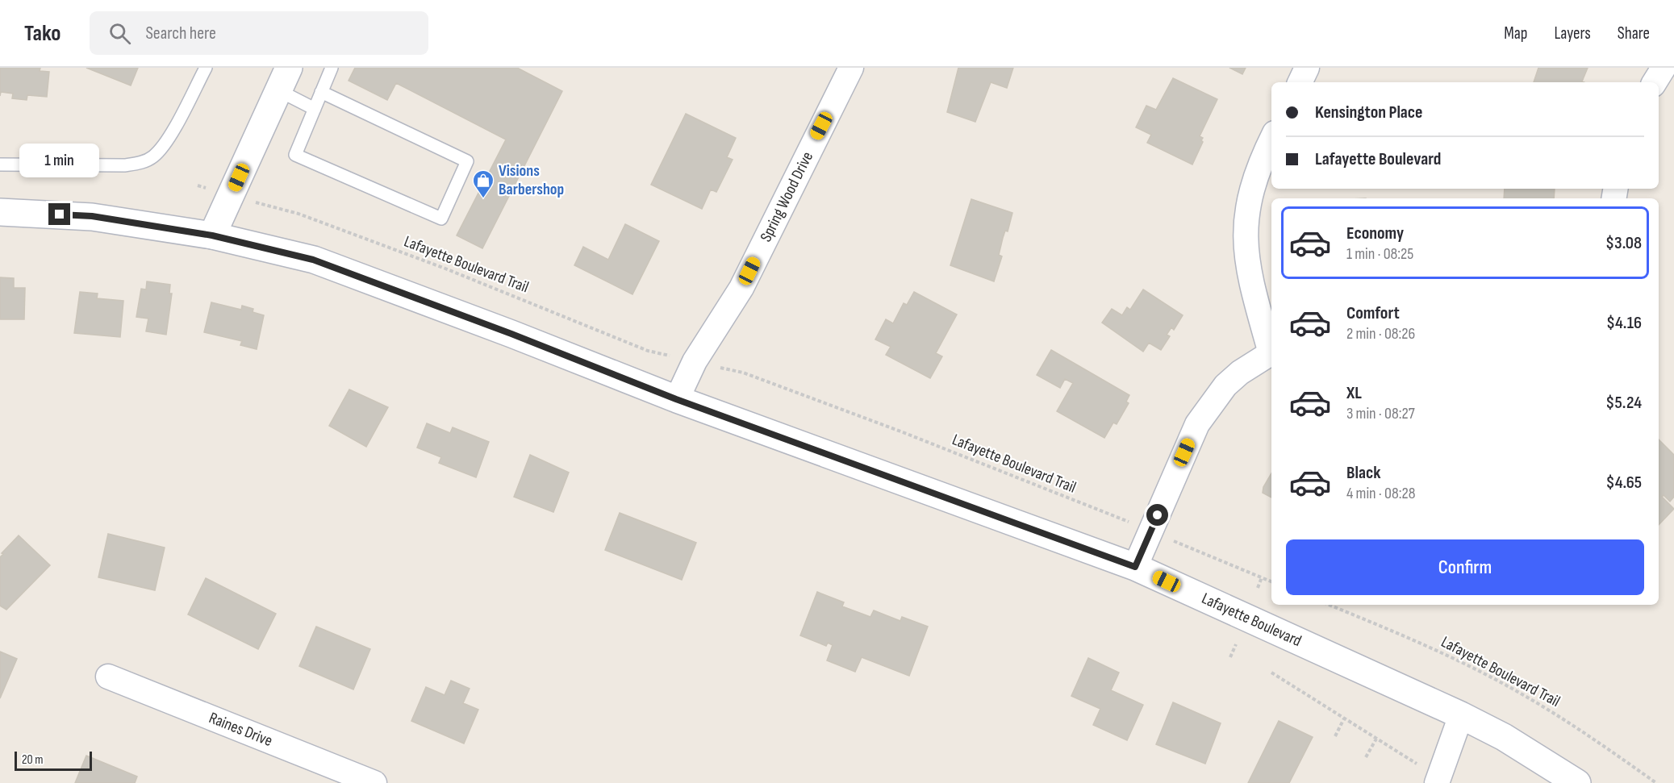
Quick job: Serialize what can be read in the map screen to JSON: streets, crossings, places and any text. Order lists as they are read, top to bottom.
{
  "streets": {
    "main road": ["Lafayette Boulevard"],
    "street": ["Spring Wood Drive", "Raines Drive"],
    "path": ["Lafayette Boulevard Trail"]
  },
  "crossings": [
    ["Spring Wood Drive", "Lafayette Boulevard"]
  ],
  "places": {
    "shop": ["Visions Barbershop"]
  },
  "scale_bar": "20 m",
  "page": {
    "header": "Tako",
    "search": "Search here",
    "nav": ["Map", "Layers", "Share"],
    "banner": ["Kensington Place", "Lafayette Boulevard"],
    "bubble": "1 min",
    "list": [
      {
        "name": "Economy",
        "note": "1 min · 08:25",
        "value": "$3.08"
      },
      {
        "name": "Comfort",
        "note": "2 min · 08:26",
        "value": "$4.16"
      },
      {
        "name": "XL",
        "note": "3 min · 08:27",
        "value": "$5.24"
      },
      {
        "name": "Black",
        "note": "4 min · 08:28",
        "value": "$4.65"
      }
    ],
    "buttons": "Confirm",
    "scale": "20 m"
  }
}
